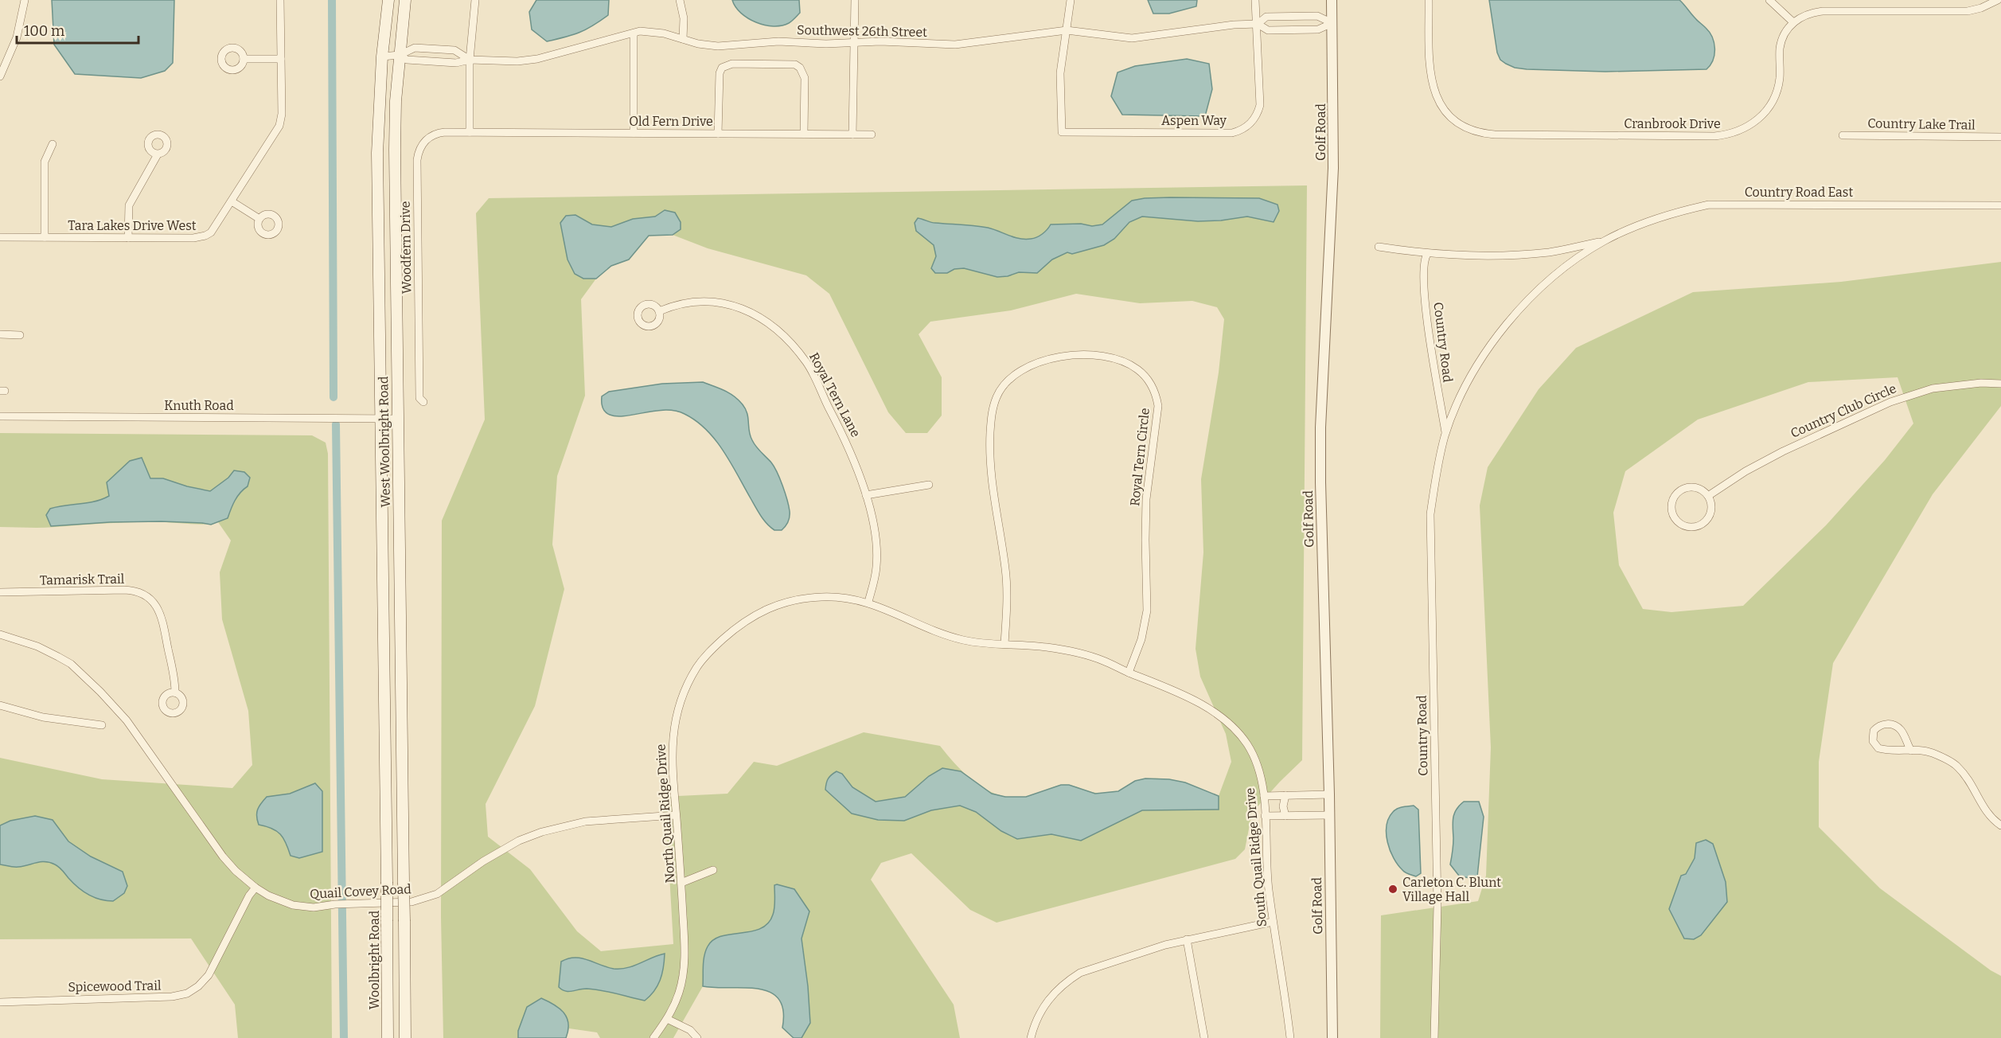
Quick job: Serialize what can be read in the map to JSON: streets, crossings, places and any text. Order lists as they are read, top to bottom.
{
  "streets": {
    "main road": ["West Woolbright Road", "Woolbright Road"],
    "street": [
      "Southwest 26th Street",
      "Aspen Way",
      "Old Fern Drive",
      "Cranbrook Drive",
      "Country Lake Trail",
      "Golf Road",
      "Country Road East",
      "Tara Lakes Drive West",
      "Woodfern Drive",
      "Country Road",
      "Royal Tern Lane",
      "Knuth Road",
      "Country Club Circle",
      "Royal Tern Circle",
      "Tamarisk Trail",
      "North Quail Ridge Drive",
      "South Quail Ridge Drive",
      "Quail Covey Road",
      "Spicewood Trail"
    ]
  },
  "crossings": [
    ["Southwest 26th Street", "Aspen Way"],
    ["Southwest 26th Street", "Golf Road"],
    ["Southwest 26th Street", "West Woolbright Road"],
    ["Old Fern Drive", "Woodfern Drive"],
    ["Country Road East", "Country Road"],
    ["Royal Tern Lane", "North Quail Ridge Drive"],
    ["Knuth Road", "West Woolbright Road"],
    ["West Woolbright Road", "Woolbright Road"],
    ["Royal Tern Circle", "North Quail Ridge Drive"],
    ["Royal Tern Circle", "South Quail Ridge Drive"],
    ["North Quail Ridge Drive", "South Quail Ridge Drive"],
    ["North Quail Ridge Drive", "Quail Covey Road"],
    ["Quail Covey Road", "Spicewood Trail"]
  ],
  "places": ["Carleton C. Blunt Village Hall"],
  "scale_bar": "100 m"
}
